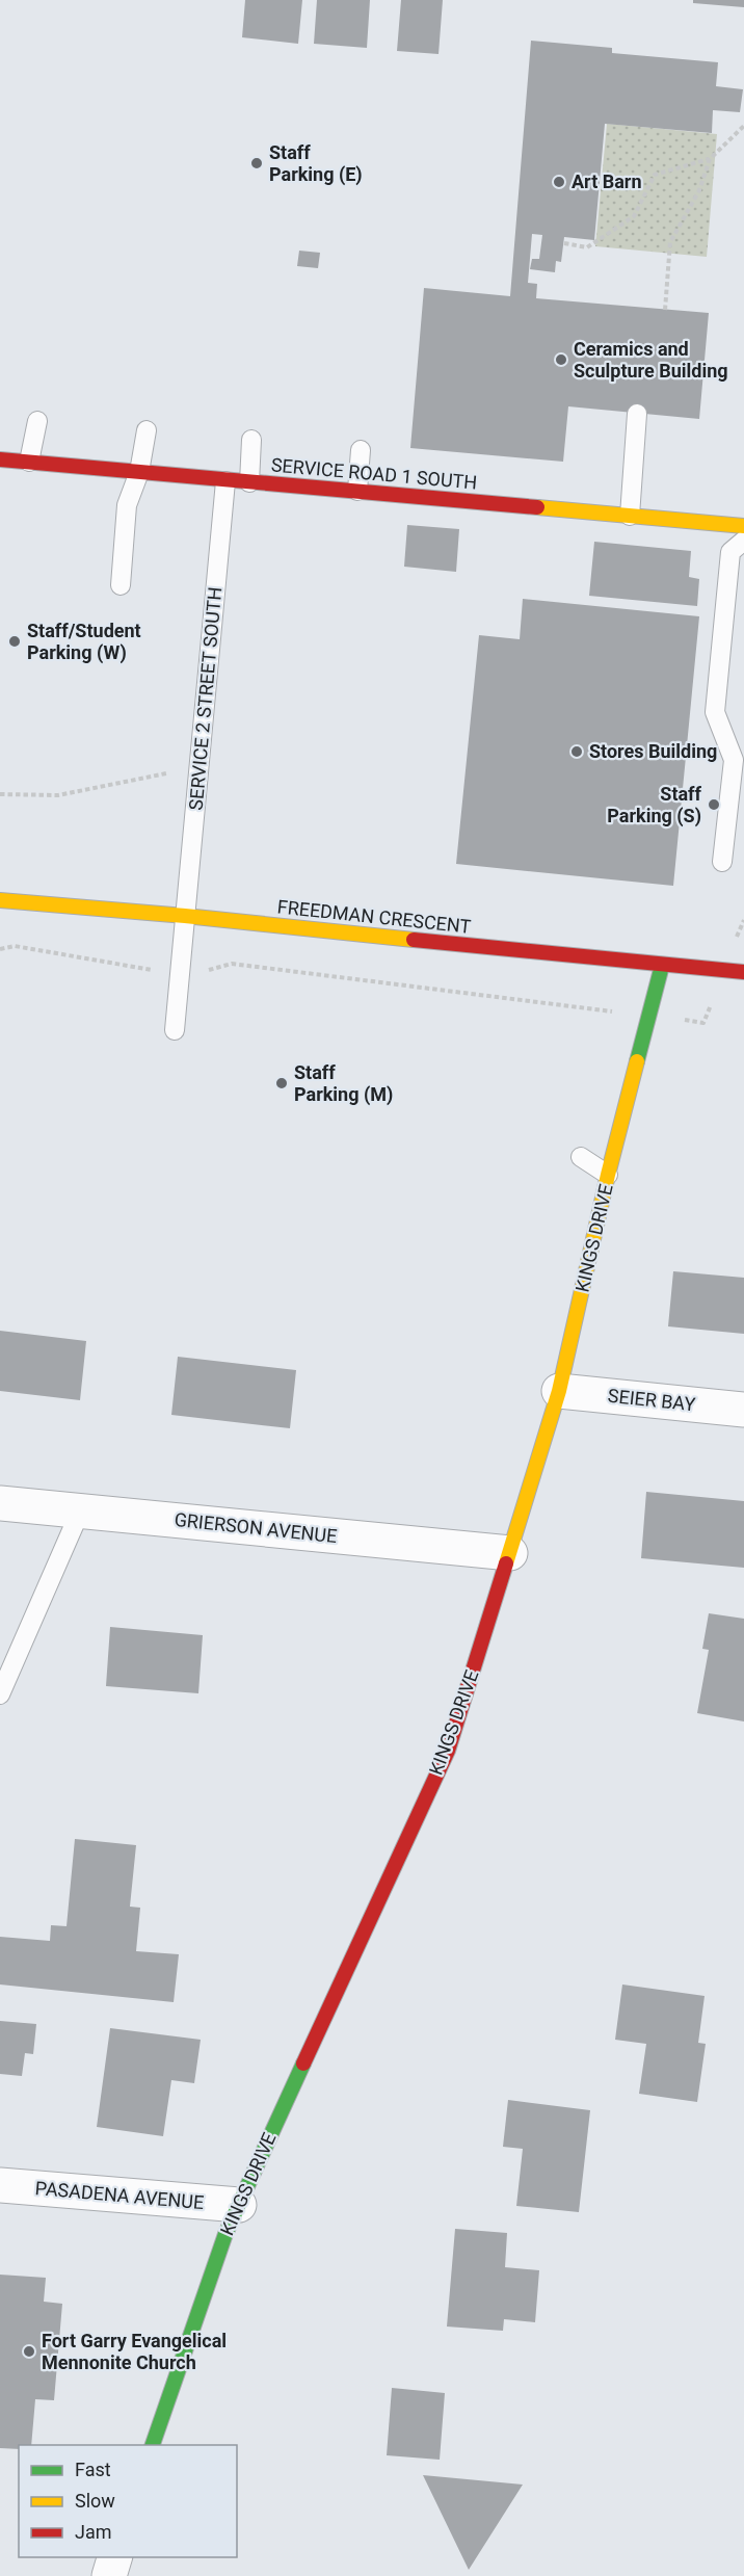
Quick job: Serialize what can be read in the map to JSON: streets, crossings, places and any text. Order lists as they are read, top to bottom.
{
  "streets": {
    "street": [
      "SERVICE ROAD 1 SOUTH",
      "FREEDMAN CRESCENT",
      "KINGS DRIVE",
      "SEIER BAY",
      "GRIERSON AVENUE",
      "PASADENA AVENUE"
    ],
    "lane": ["SERVICE 2 STREET SOUTH"]
  },
  "crossings": [
    ["SERVICE ROAD 1 SOUTH", "SERVICE 2 STREET SOUTH"],
    ["SERVICE 2 STREET SOUTH", "FREEDMAN CRESCENT"],
    ["FREEDMAN CRESCENT", "KINGS DRIVE"],
    ["KINGS DRIVE", "SEIER BAY"],
    ["KINGS DRIVE", "GRIERSON AVENUE"],
    ["KINGS DRIVE", "PASADENA AVENUE"]
  ],
  "places": [
    "Staff Parking (E)",
    "Art Barn",
    "Ceramics and Sculpture Building",
    "Staff/Student Parking (W)",
    "Stores Building",
    "Staff Parking (S)",
    "Staff Parking (M)",
    "Fort Garry Evangelical Mennonite Church"
  ],
  "legend": ["Fast", "Slow", "Jam"]
}
